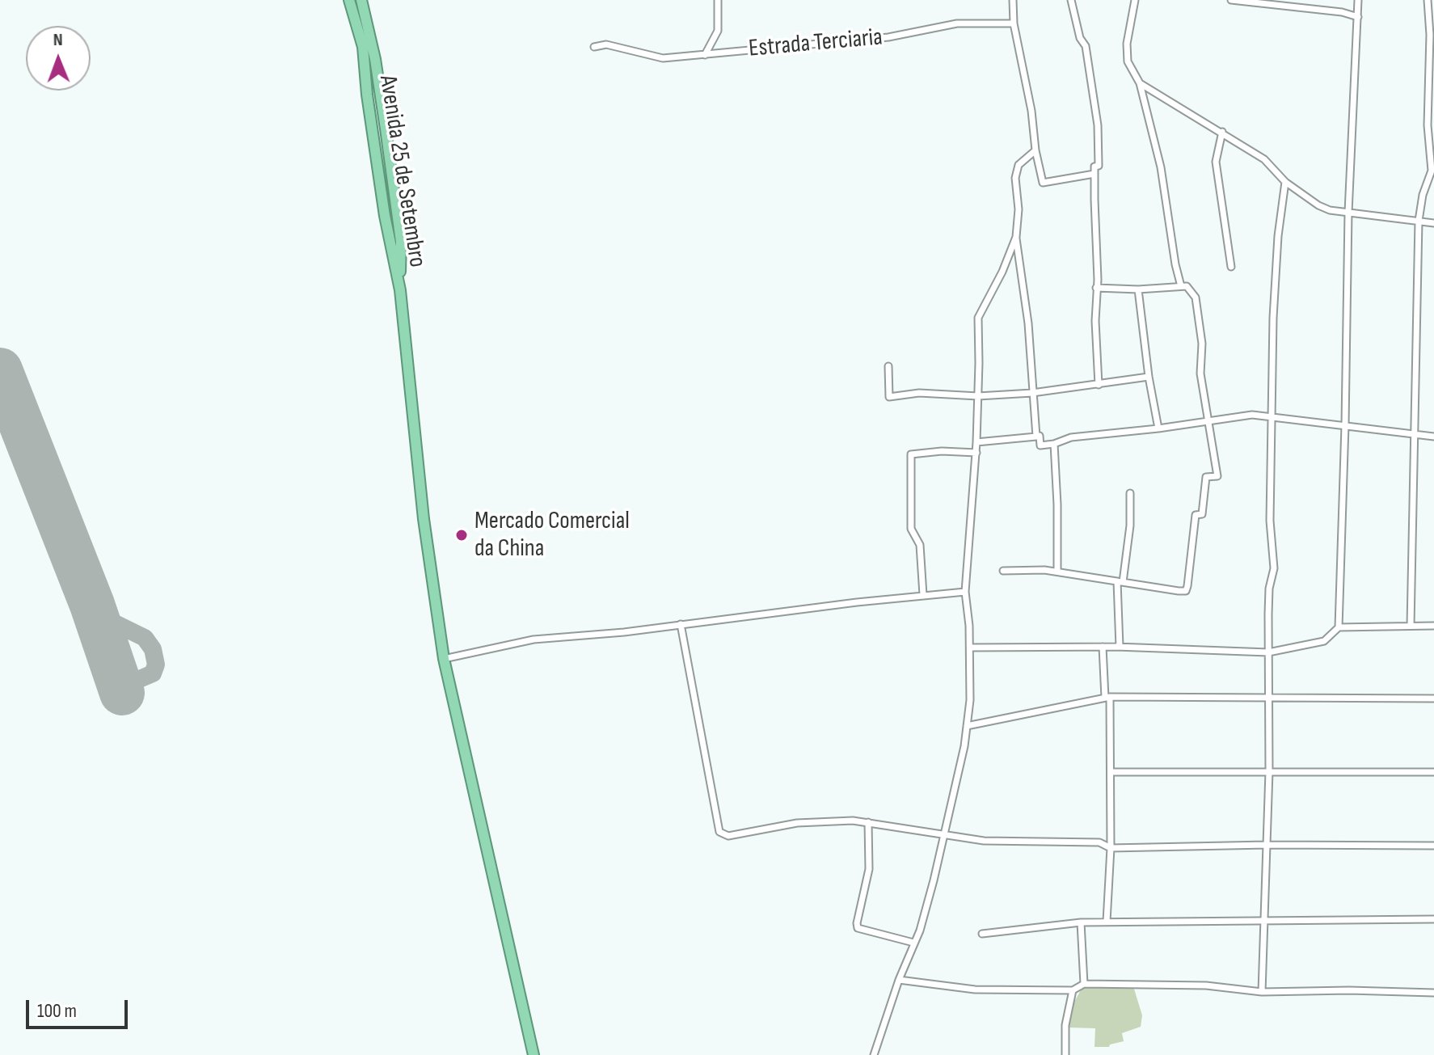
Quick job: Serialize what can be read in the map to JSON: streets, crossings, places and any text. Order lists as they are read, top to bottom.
{
  "streets": {
    "highway": ["Avenida 25 de Setembro"],
    "street": ["Estrada Terciaria"]
  },
  "places": ["Mercado Comercial da China"],
  "scale_bar": "100 m",
  "north": "top"
}
